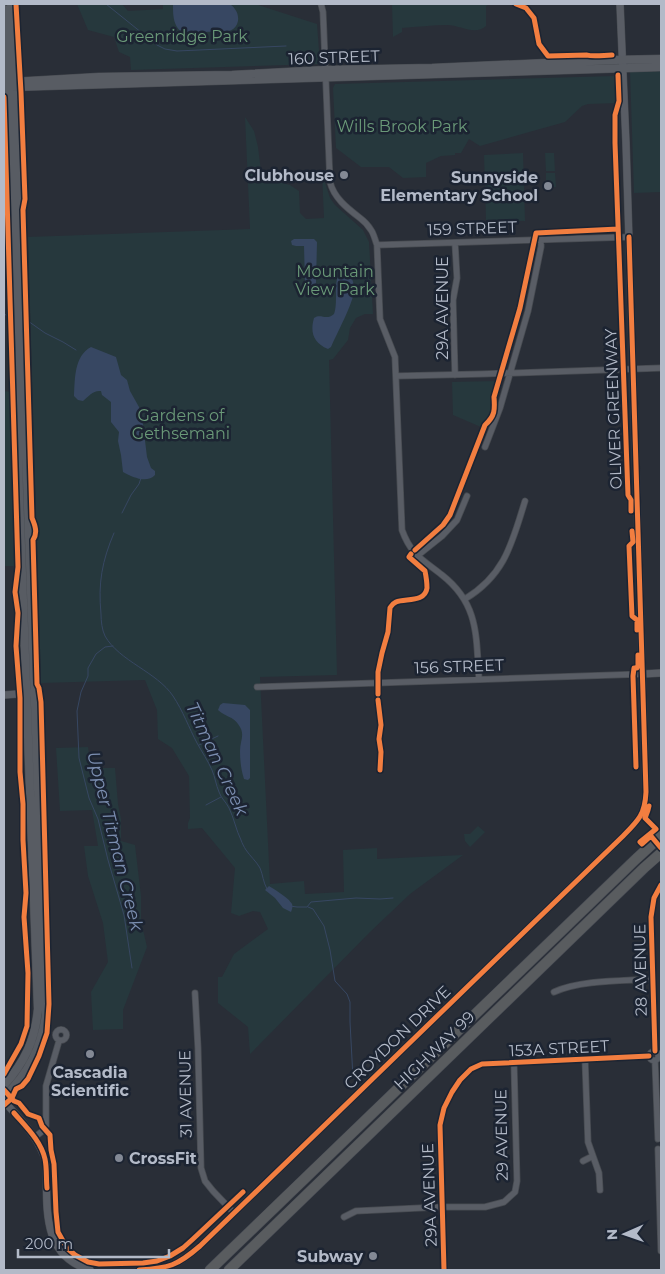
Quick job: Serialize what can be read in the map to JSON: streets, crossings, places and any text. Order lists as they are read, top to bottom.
{
  "streets": {
    "highway": ["HIGHWAY 99"],
    "main road": ["160 STREET"],
    "street": [
      "159 STREET",
      "29A AVENUE",
      "156 STREET",
      "28 AVENUE",
      "CROYDON DRIVE",
      "153A STREET",
      "31 AVENUE",
      "29 AVENUE"
    ],
    "cycle path": ["OLIVER GREENWAY"]
  },
  "crossings": [
    ["159 STREET", "29A AVENUE"],
    ["29A AVENUE", "153A STREET"],
    ["29A AVENUE", "29 AVENUE"],
    ["156 STREET", "CROYDON DRIVE"],
    ["28 AVENUE", "153A STREET"],
    ["CROYDON DRIVE", "31 AVENUE"],
    ["153A STREET", "29 AVENUE"]
  ],
  "water": ["Titman Creek", "Upper Titman Creek"],
  "parks": [
    "Greenridge Park",
    "Wills Brook Park",
    "Mountain View Park",
    "Gardens of Gethsemani"
  ],
  "places": [
    "Clubhouse",
    "Sunnyside Elementary School",
    "Cascadia Scientific",
    "CrossFit",
    "Subway"
  ],
  "scale_bar": "200 m",
  "north": "left"
}
